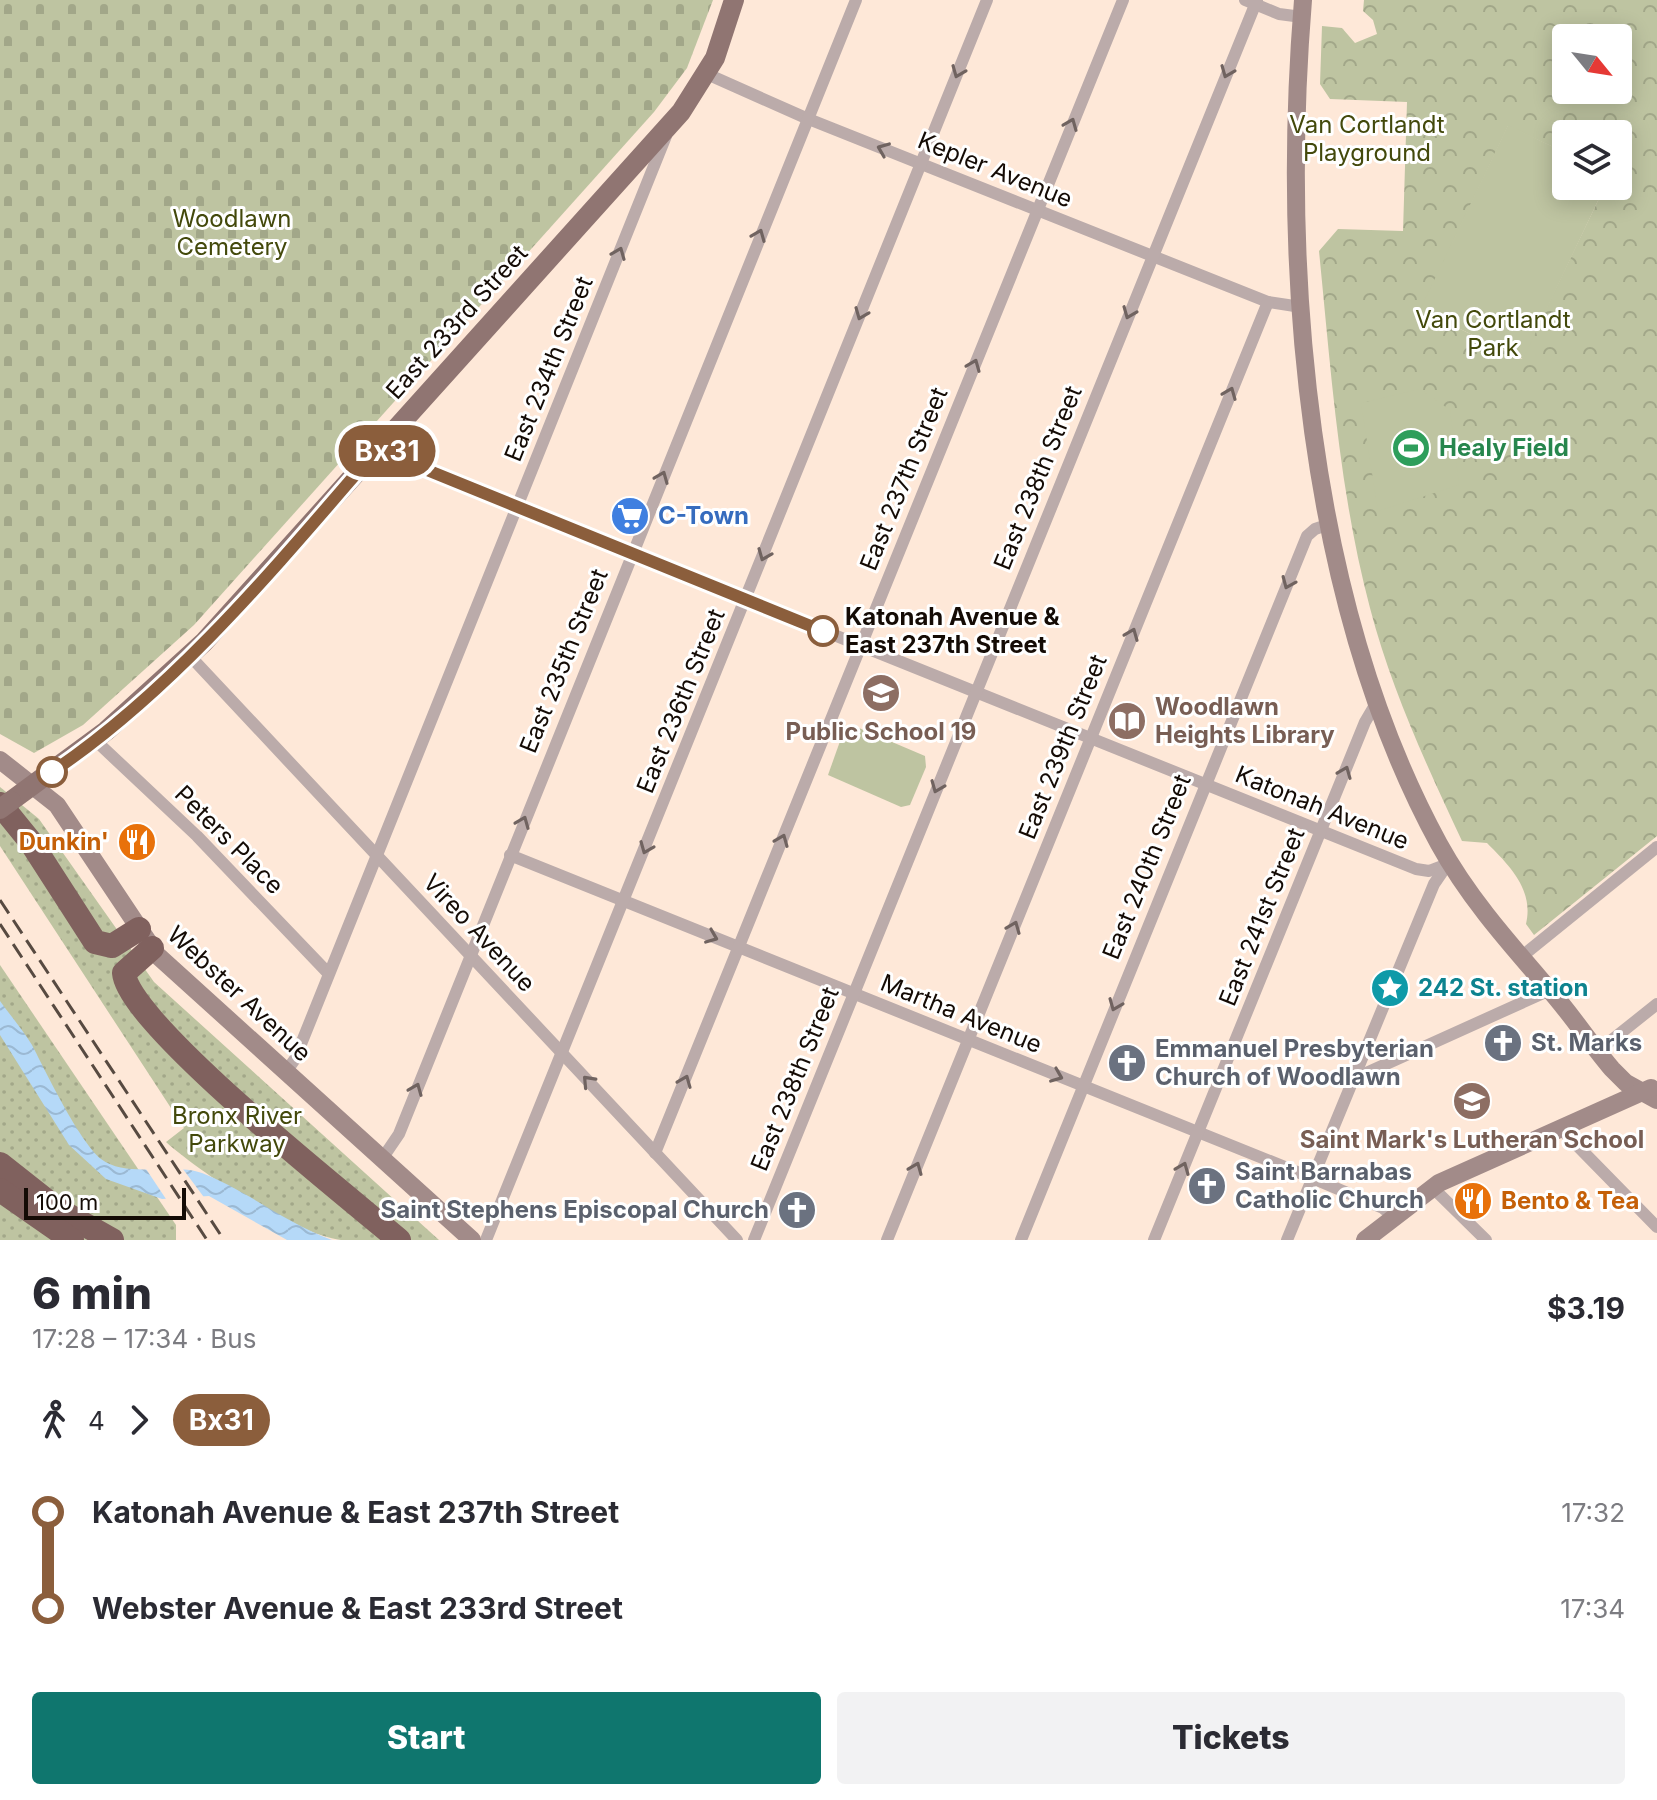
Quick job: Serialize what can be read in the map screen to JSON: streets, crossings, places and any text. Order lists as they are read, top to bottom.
{
  "streets": {
    "main road": ["East 233rd Street"],
    "street": [
      "Kepler Avenue",
      "East 234th Street",
      "East 238th Street",
      "East 237th Street",
      "East 235th Street",
      "East 236th Street",
      "East 239th Street",
      "Katonah Avenue",
      "Peters Place",
      "East 240th Street",
      "East 241st Street",
      "Vireo Avenue",
      "Webster Avenue",
      "Martha Avenue"
    ]
  },
  "crossings": [
    ["Kepler Avenue", "East 233rd Street"],
    ["Kepler Avenue", "East 238th Street"],
    ["Kepler Avenue", "East 237th Street"],
    ["Kepler Avenue", "East 235th Street"],
    ["Kepler Avenue", "East 236th Street"],
    ["Kepler Avenue", "East 239th Street"],
    ["East 233rd Street", "East 234th Street"],
    ["East 233rd Street", "Katonah Avenue"],
    ["East 233rd Street", "Peters Place"],
    ["East 233rd Street", "Vireo Avenue"],
    ["East 233rd Street", "Webster Avenue"],
    ["East 234th Street", "Katonah Avenue"],
    ["East 234th Street", "Peters Place"],
    ["East 234th Street", "Vireo Avenue"],
    ["East 234th Street", "Webster Avenue"],
    ["East 238th Street", "Katonah Avenue"],
    ["East 238th Street", "Martha Avenue"],
    ["East 237th Street", "Katonah Avenue"],
    ["East 237th Street", "Vireo Avenue"],
    ["East 237th Street", "Martha Avenue"],
    ["East 235th Street", "Katonah Avenue"],
    ["East 235th Street", "Vireo Avenue"],
    ["East 235th Street", "Webster Avenue"],
    ["East 235th Street", "Martha Avenue"],
    ["East 236th Street", "Katonah Avenue"],
    ["East 236th Street", "Vireo Avenue"],
    ["East 236th Street", "Martha Avenue"],
    ["East 239th Street", "Katonah Avenue"],
    ["East 239th Street", "Martha Avenue"],
    ["Katonah Avenue", "East 240th Street"],
    ["Katonah Avenue", "East 241st Street"],
    ["East 240th Street", "Martha Avenue"],
    ["East 241st Street", "Martha Avenue"]
  ],
  "one_way": [
    "East 234th Street",
    "East 238th Street",
    "East 237th Street",
    "East 235th Street",
    "East 236th Street",
    "East 239th Street",
    "East 240th Street",
    "East 241st Street"
  ],
  "parks": [
    "Van Cortlandt Playground",
    "Woodlawn Cemetery",
    "Van Cortlandt Park",
    "Bronx River Parkway"
  ],
  "places": {
    "sports": ["Healy Field"],
    "supermarket": ["C-Town"],
    "other": ["Katonah Avenue & East 237th Street"],
    "school or university": ["Public School 19", "Saint Mark's Lutheran School"],
    "library": ["Woodlawn Heights Library"],
    "restaurant": ["Dunkin'", "Bento & Tea"],
    "place": ["242 St. station"],
    "church": [
      "St. Marks",
      "Emmanuel Presbyterian Church of Woodlawn",
      "Saint Barnabas Catholic Church",
      "Saint Stephens Episcopal Church"
    ]
  },
  "lines": ["bus line Bx31"],
  "scale_bar": "100 m",
  "north": "bottom right",
  "page": {
    "on_map": "Bx31",
    "scale": "100 m",
    "heading": ["6 min", "17:28 – 17:34 · Bus", "$3.19"],
    "legs": ["4", "Bx31"],
    "list": [
      {
        "name": "Katonah Avenue & East 237th Street",
        "value": "17:32"
      },
      {
        "name": "Webster Avenue & East 233rd Street",
        "value": "17:34"
      }
    ],
    "buttons": ["Start", "Tickets"]
  }
}
